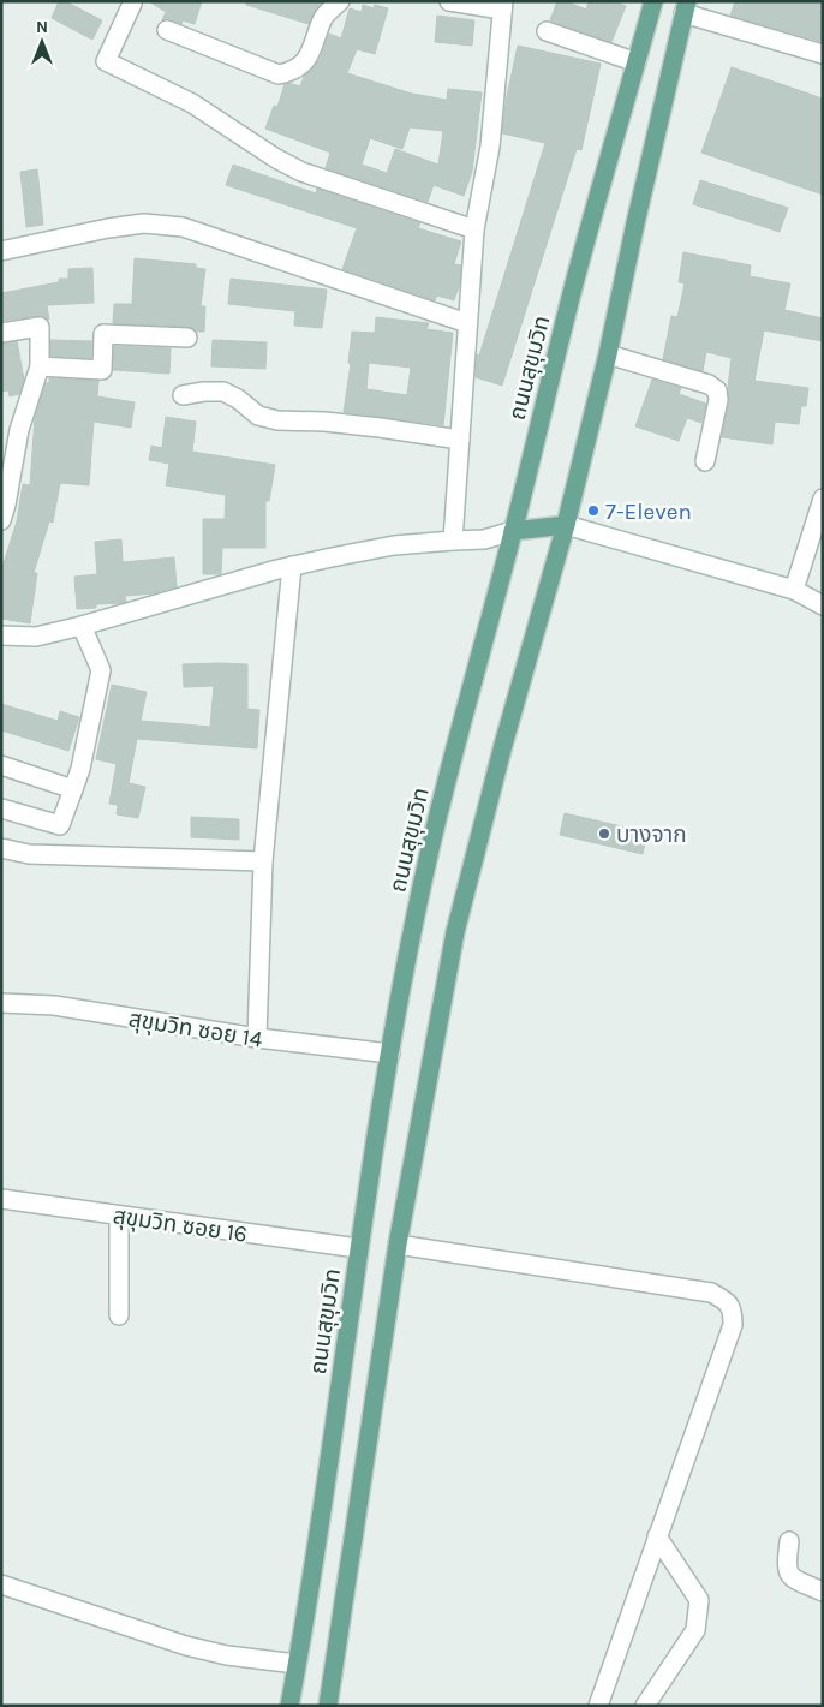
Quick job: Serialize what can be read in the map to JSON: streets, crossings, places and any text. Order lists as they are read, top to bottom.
{
  "streets": {
    "main road": ["ถนนสุขุมวิท"],
    "street": ["สุขุมวิท ซอย 14", "สุขุมวิท ซอย 16"]
  },
  "crossings": [
    ["ถนนสุขุมวิท", "สุขุมวิท ซอย 14"],
    ["ถนนสุขุมวิท", "สุขุมวิท ซอย 16"]
  ],
  "places": ["7-Eleven", "บางจาก"],
  "north": "top"
}
